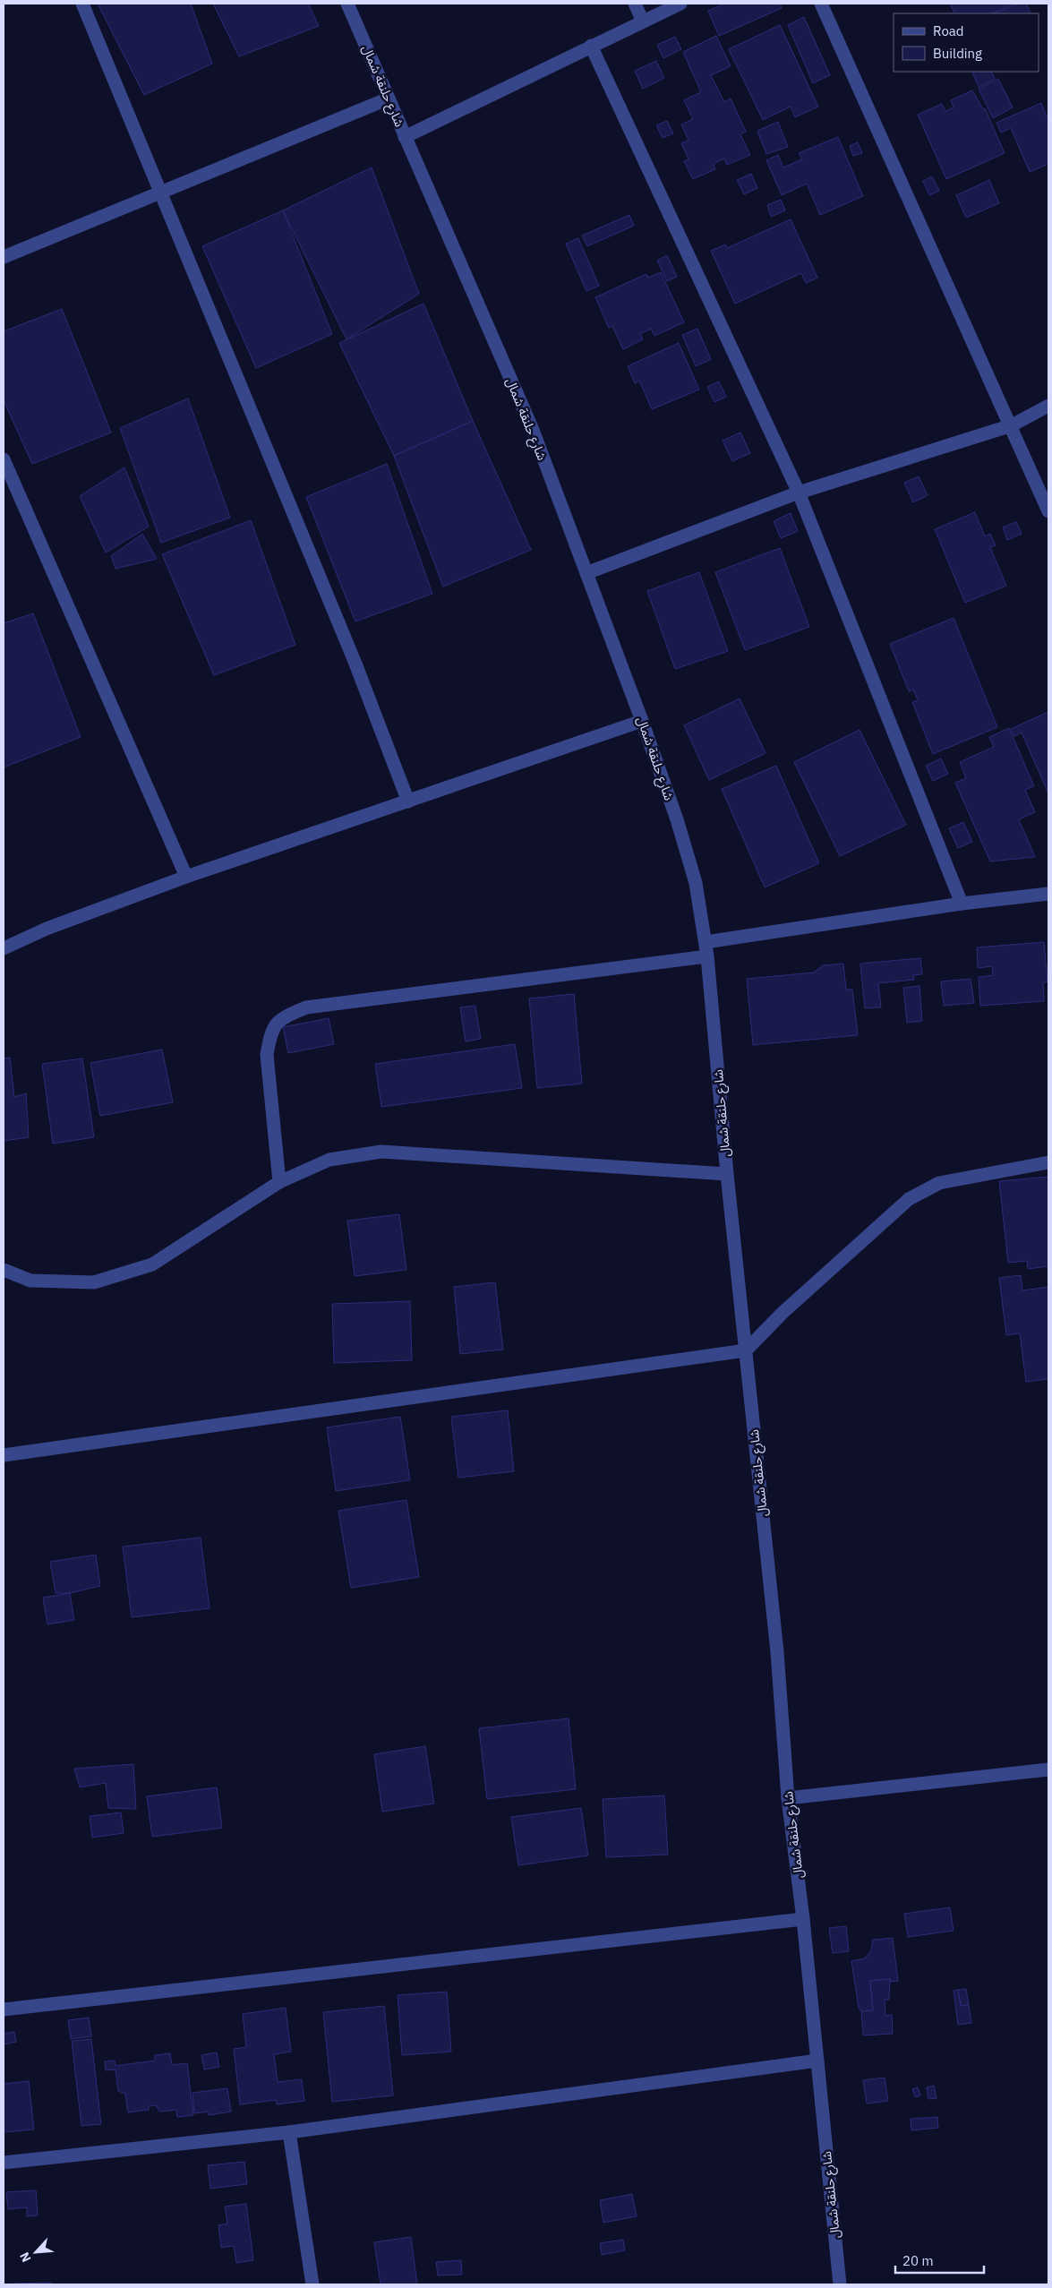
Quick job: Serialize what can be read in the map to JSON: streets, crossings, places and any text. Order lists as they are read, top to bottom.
{
  "streets": {
    "street": ["شارع حلنقة شمال"]
  },
  "legend": ["Road", "Building"],
  "scale_bar": "20 m",
  "north": "bottom left"
}
